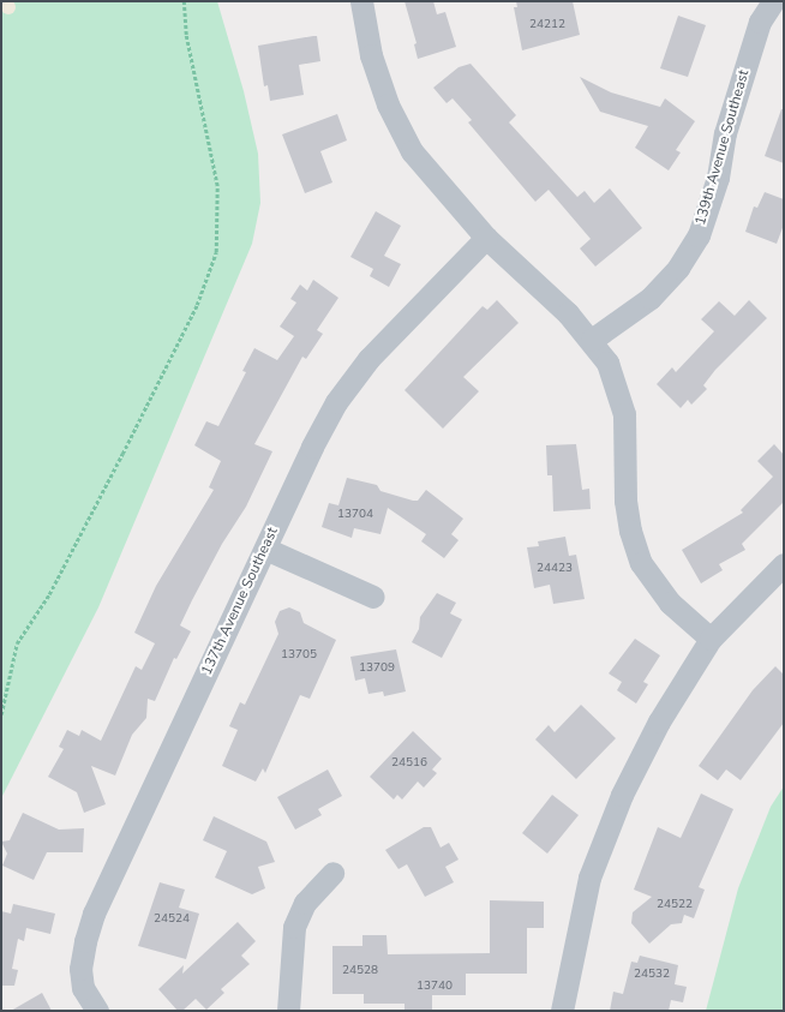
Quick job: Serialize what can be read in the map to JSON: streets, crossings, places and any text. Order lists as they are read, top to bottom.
{
  "streets": {
    "street": ["139th Avenue Southeast", "137th Avenue Southeast"]
  },
  "house_numbers": [
    "24212",
    "13704",
    "24423",
    "13705",
    "13709",
    "24516",
    "24522",
    "24524",
    "24528",
    "24532",
    "13740"
  ]
}
